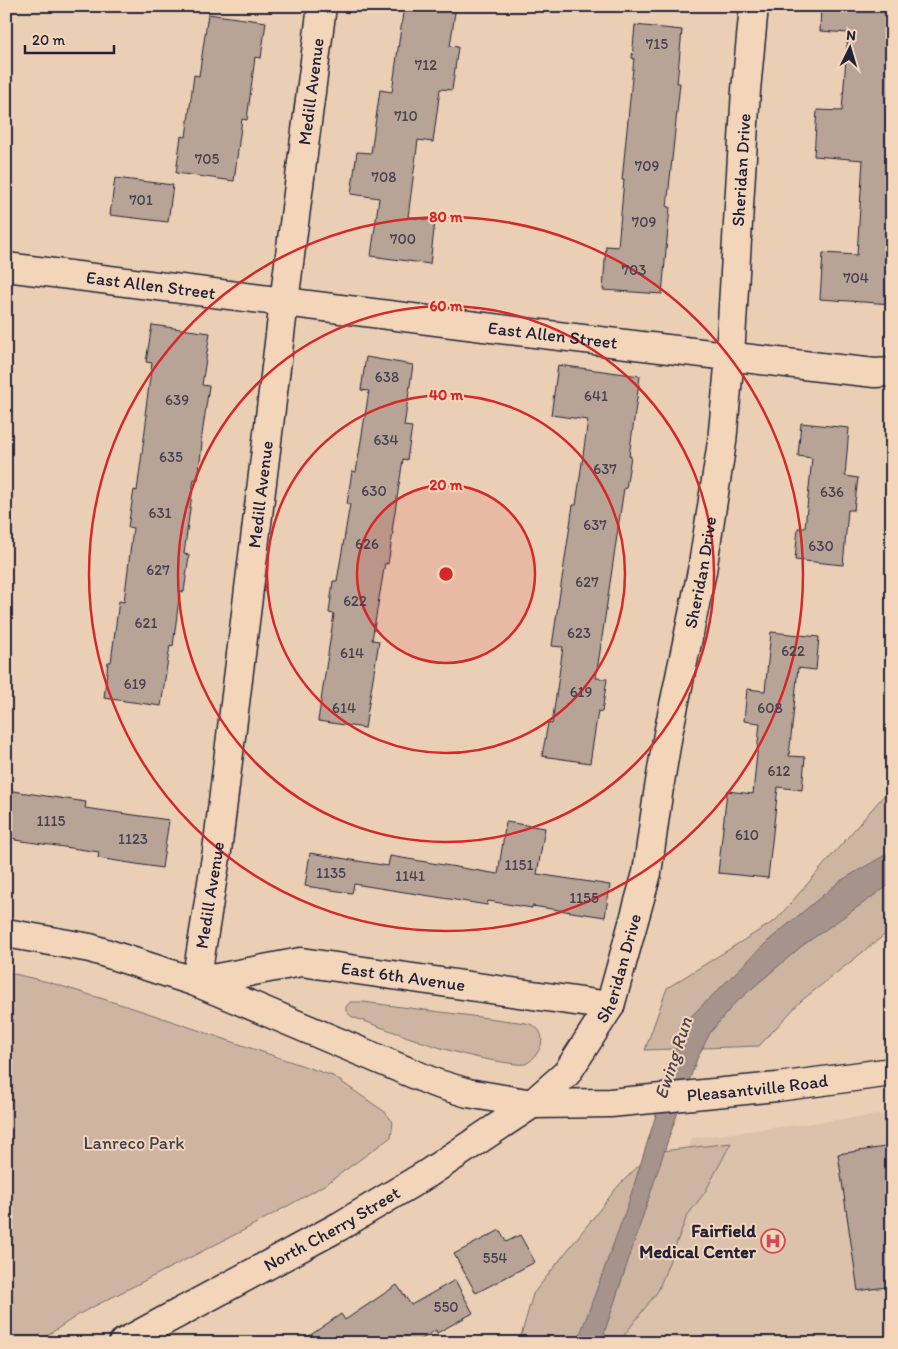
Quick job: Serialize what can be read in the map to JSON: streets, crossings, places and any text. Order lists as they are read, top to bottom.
{
  "streets": {
    "street": [
      "Medill Avenue",
      "Sheridan Drive",
      "East Allen Street",
      "East 6th Avenue",
      "Pleasantville Road",
      "North Cherry Street"
    ]
  },
  "crossings": [
    ["Medill Avenue", "East Allen Street"],
    ["Medill Avenue", "East 6th Avenue"],
    ["Sheridan Drive", "East Allen Street"],
    ["Sheridan Drive", "East 6th Avenue"],
    ["Sheridan Drive", "Pleasantville Road"],
    ["Sheridan Drive", "North Cherry Street"],
    ["East 6th Avenue", "Pleasantville Road"],
    ["East 6th Avenue", "North Cherry Street"],
    ["Pleasantville Road", "North Cherry Street"]
  ],
  "water": ["Ewing Run"],
  "parks": ["Lanreco Park"],
  "places": {
    "hospital": ["Fairfield Medical Center"]
  },
  "house_numbers": [
    "715",
    "712",
    "710",
    "705",
    "709",
    "708",
    "701",
    "709",
    "700",
    "703",
    "704",
    "638",
    "641",
    "639",
    "634",
    "635",
    "637",
    "630",
    "636",
    "631",
    "637",
    "626",
    "630",
    "627",
    "627",
    "622",
    "621",
    "623",
    "622",
    "614",
    "619",
    "619",
    "614",
    "608",
    "612",
    "1115",
    "610",
    "1123",
    "1151",
    "1135",
    "1141",
    "1155",
    "554",
    "550"
  ],
  "scale_bar": "20 m",
  "north": "top",
  "rings": [
    "80 m",
    "60 m",
    "40 m",
    "20 m"
  ]
}
